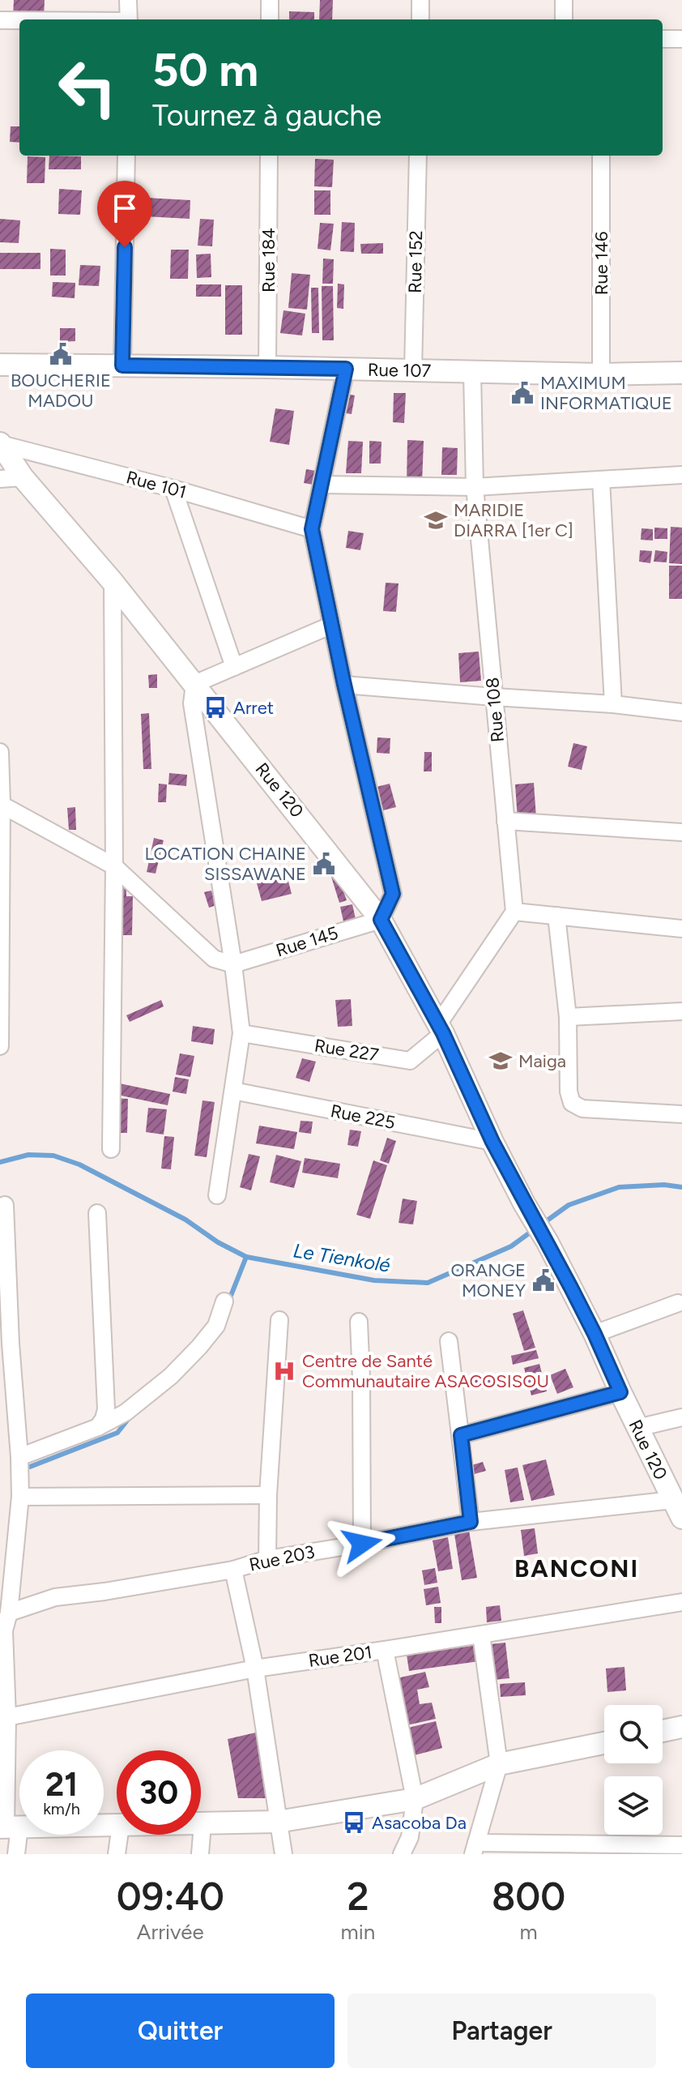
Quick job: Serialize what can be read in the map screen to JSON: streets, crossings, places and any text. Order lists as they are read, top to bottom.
{
  "streets": {
    "main road": ["Rue 107", "Rue 120"],
    "street": [
      "Rue 184",
      "Rue 152",
      "Rue 146",
      "Rue 101",
      "Rue 108",
      "Rue 145",
      "Rue 227",
      "Rue 225",
      "Rue 203",
      "Rue 201"
    ]
  },
  "crossings": [
    ["Rue 184", "Rue 107"],
    ["Rue 152", "Rue 107"],
    ["Rue 146", "Rue 107"],
    ["Rue 107", "Rue 108"],
    ["Rue 101", "Rue 120"],
    ["Rue 120", "Rue 145"],
    ["Rue 120", "Rue 227"],
    ["Rue 120", "Rue 225"],
    ["Rue 120", "Rue 203"]
  ],
  "districts": ["BANCONI"],
  "water": ["Le Tienkolé"],
  "places": {
    "public building": [
      "BOUCHERIE MADOU",
      "MAXIMUM INFORMATIQUE",
      "LOCATION CHAINE SISSAWANE",
      "ORANGE MONEY"
    ],
    "school or university": ["MARIDIE DIARRA [1er C]", "Maiga"],
    "bus stop": ["Arret", "Asacoba Da"],
    "hospital": ["Centre de Santé Communautaire ASACOSISOU"]
  },
  "page": {
    "turn": ["50 m", "Tournez à gauche"],
    "speed": "21 km/h",
    "limit": "30",
    "eta": [
      "09:40",
      "Arrivée",
      "2",
      "min",
      "800",
      "m"
    ],
    "buttons": ["Quitter", "Partager"]
  }
}
